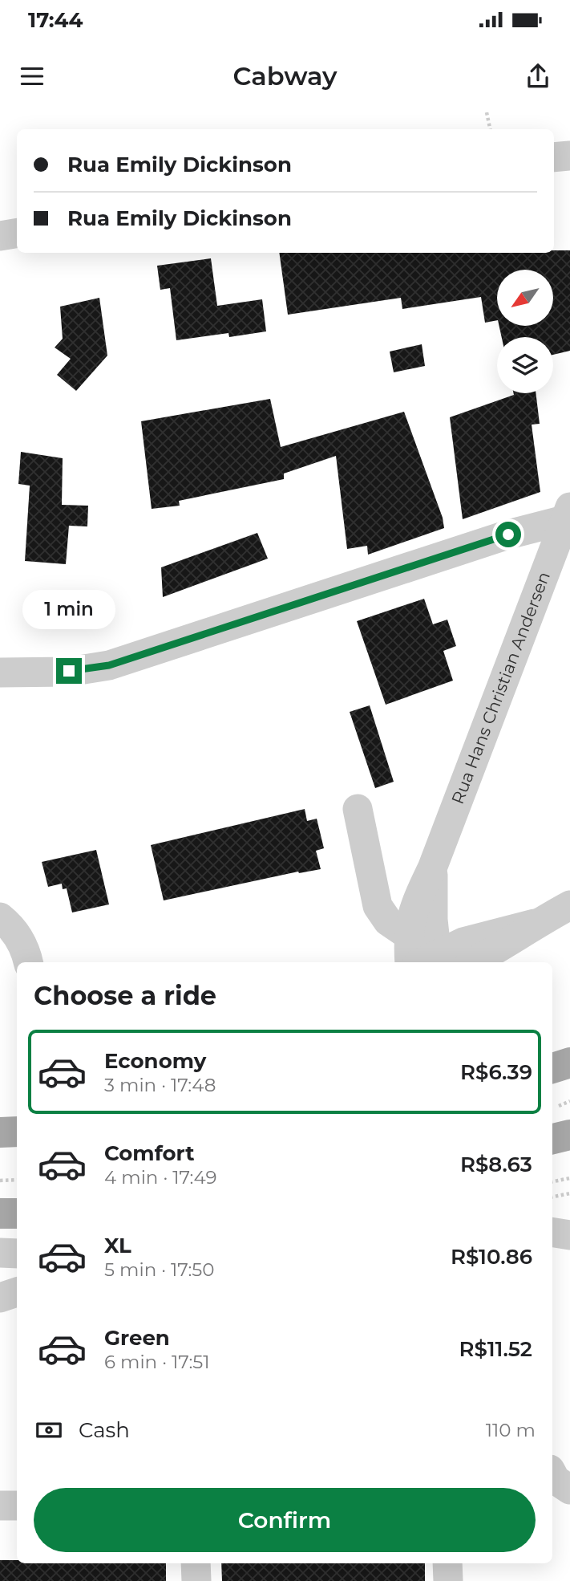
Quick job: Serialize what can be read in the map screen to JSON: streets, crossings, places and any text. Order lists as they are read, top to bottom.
{
  "streets": {
    "street": ["Rua Hans Christian Andersen"]
  },
  "north": "bottom left",
  "page": {
    "status": "17:44",
    "header": "Cabway",
    "banner": ["Rua Emily Dickinson", "Rua Emily Dickinson"],
    "bubble": "1 min",
    "heading": "Choose a ride",
    "list": [
      {
        "name": "Economy",
        "note": "3 min · 17:48",
        "value": "R$6.39"
      },
      {
        "name": "Comfort",
        "note": "4 min · 17:49",
        "value": "R$8.63"
      },
      {
        "name": "XL",
        "note": "5 min · 17:50",
        "value": "R$10.86"
      },
      {
        "name": "Green",
        "note": "6 min · 17:51",
        "value": "R$11.52"
      }
    ],
    "pay": ["Cash", "110 m"],
    "buttons": "Confirm"
  }
}
